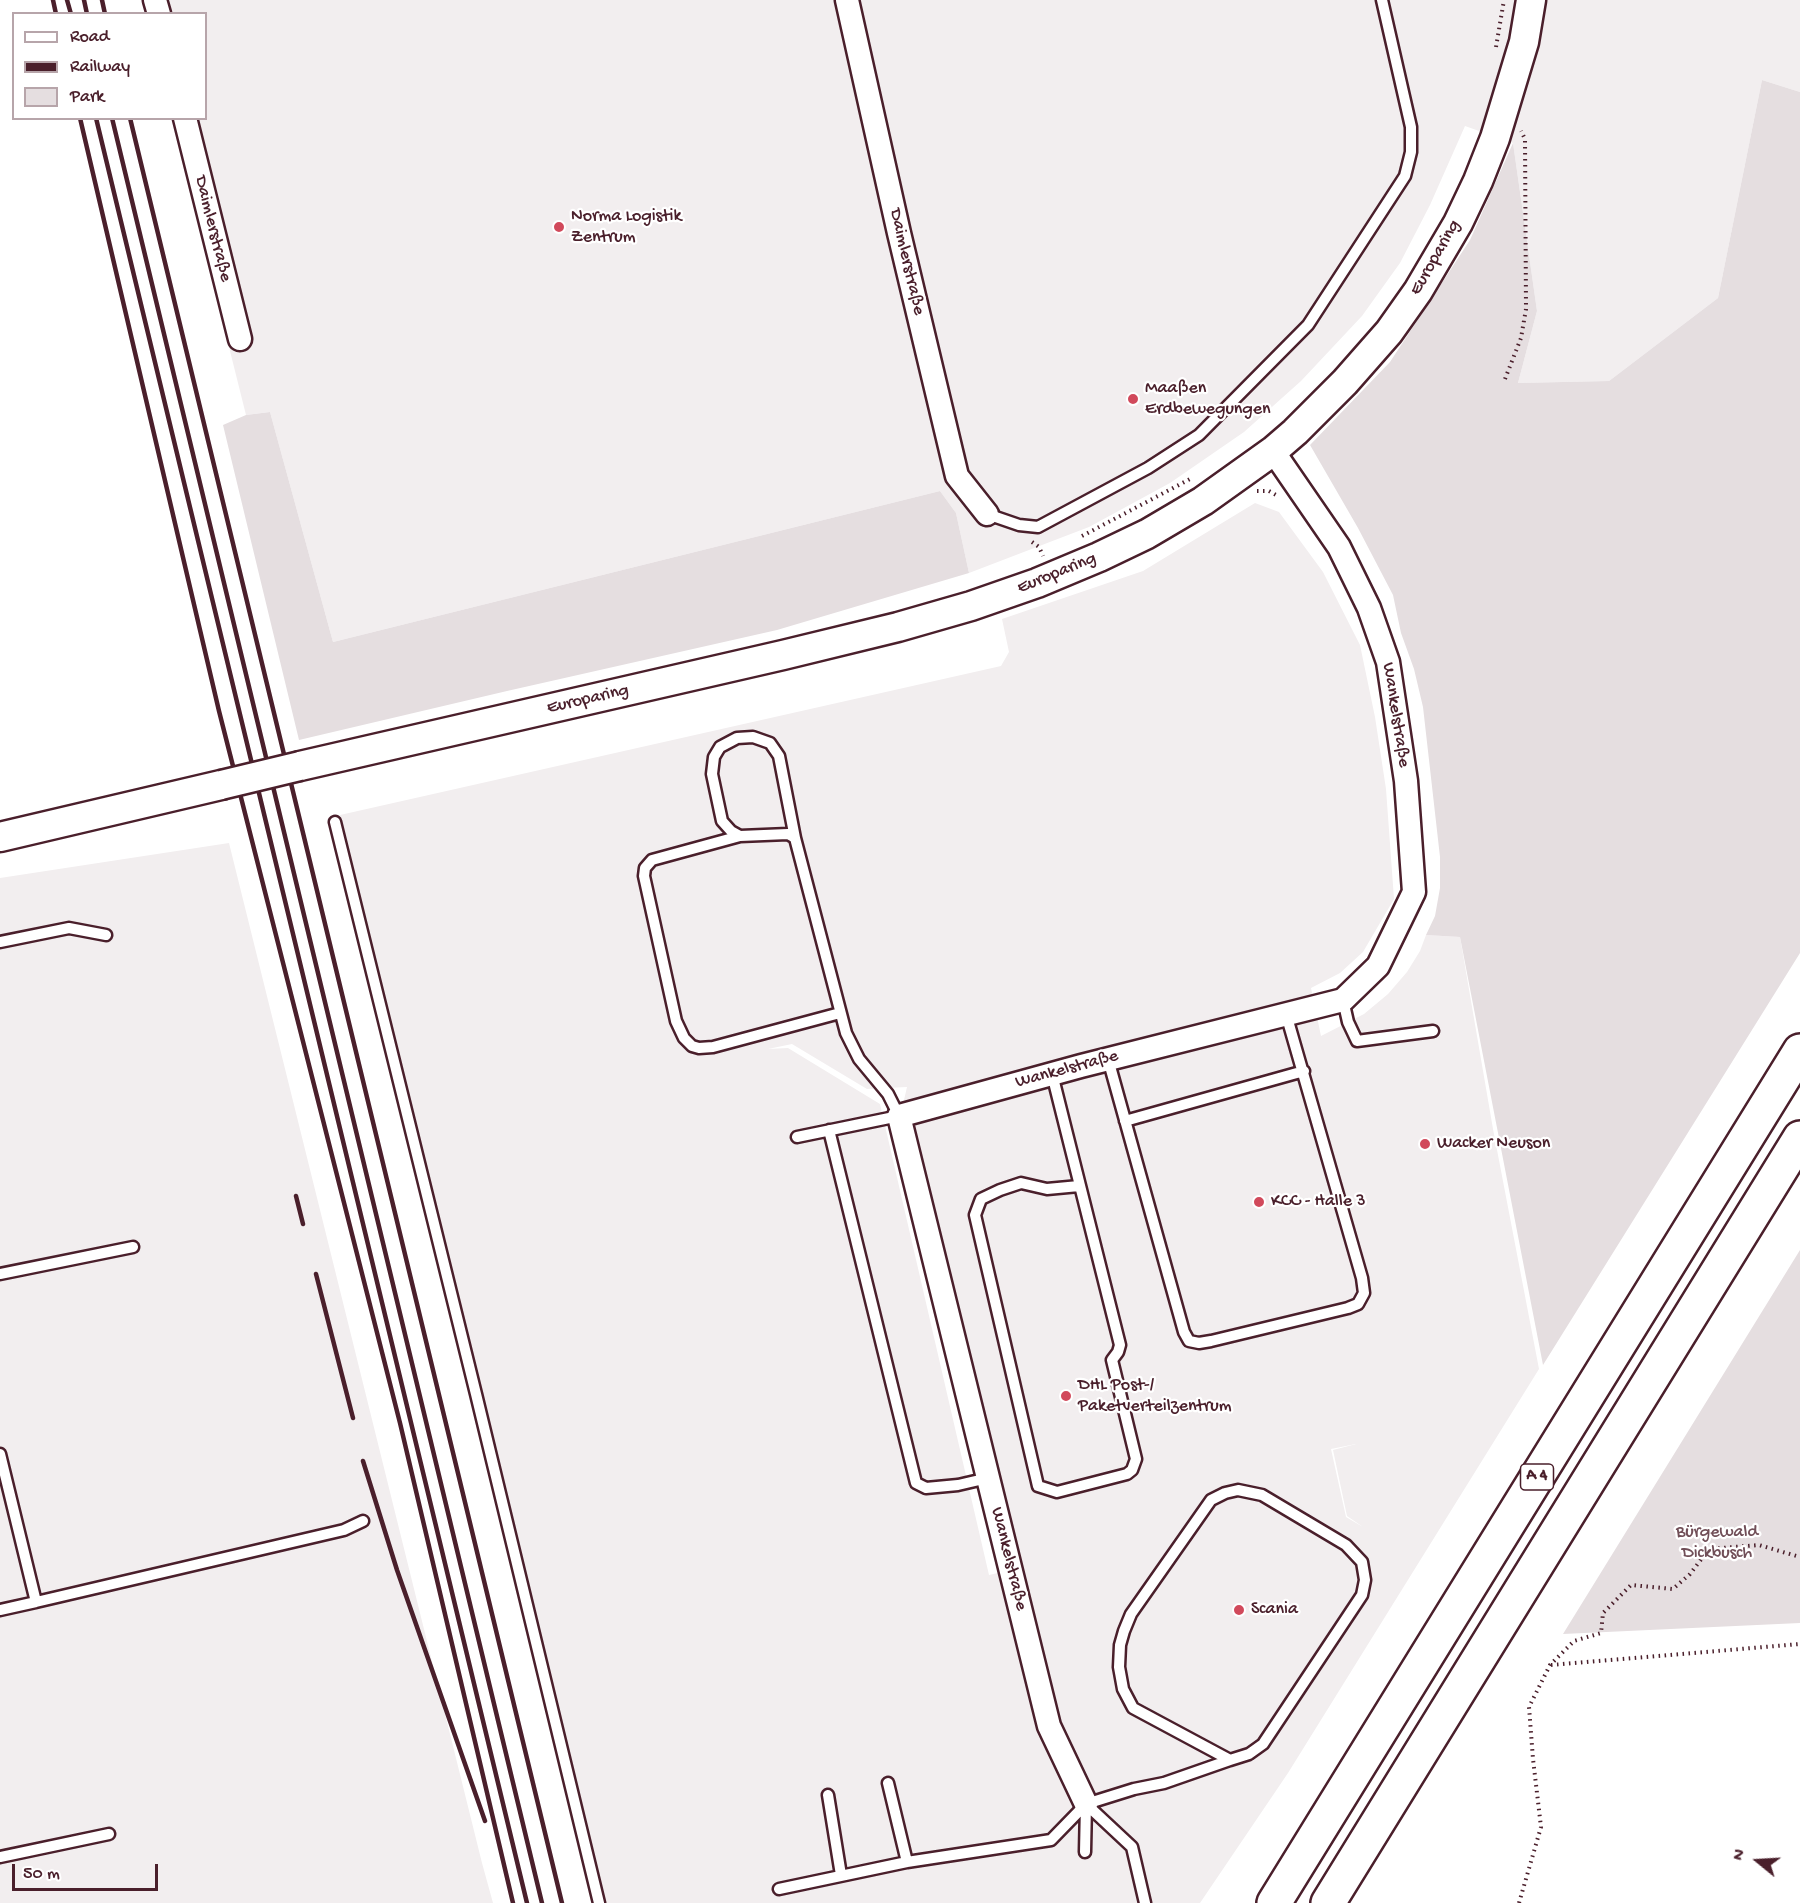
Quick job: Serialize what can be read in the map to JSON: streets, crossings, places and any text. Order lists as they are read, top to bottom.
{
  "streets": {
    "highway": ["A 4"],
    "street": ["Daimlerstraße", "Europaring", "Wankelstraße"]
  },
  "crossings": [
    ["Europaring", "Wankelstraße"]
  ],
  "parks": ["Bürgewald Dickbusch"],
  "places": [
    "Norma Logistik Zentrum",
    "Maaßen Erdbewegungen",
    "Wacker Neuson",
    "KCC - Halle 3",
    "DHL Post-/ Paketverteilzentrum",
    "Scania"
  ],
  "legend": ["Road", "Railway", "Park"],
  "scale_bar": "50 m",
  "north": "left"
}
